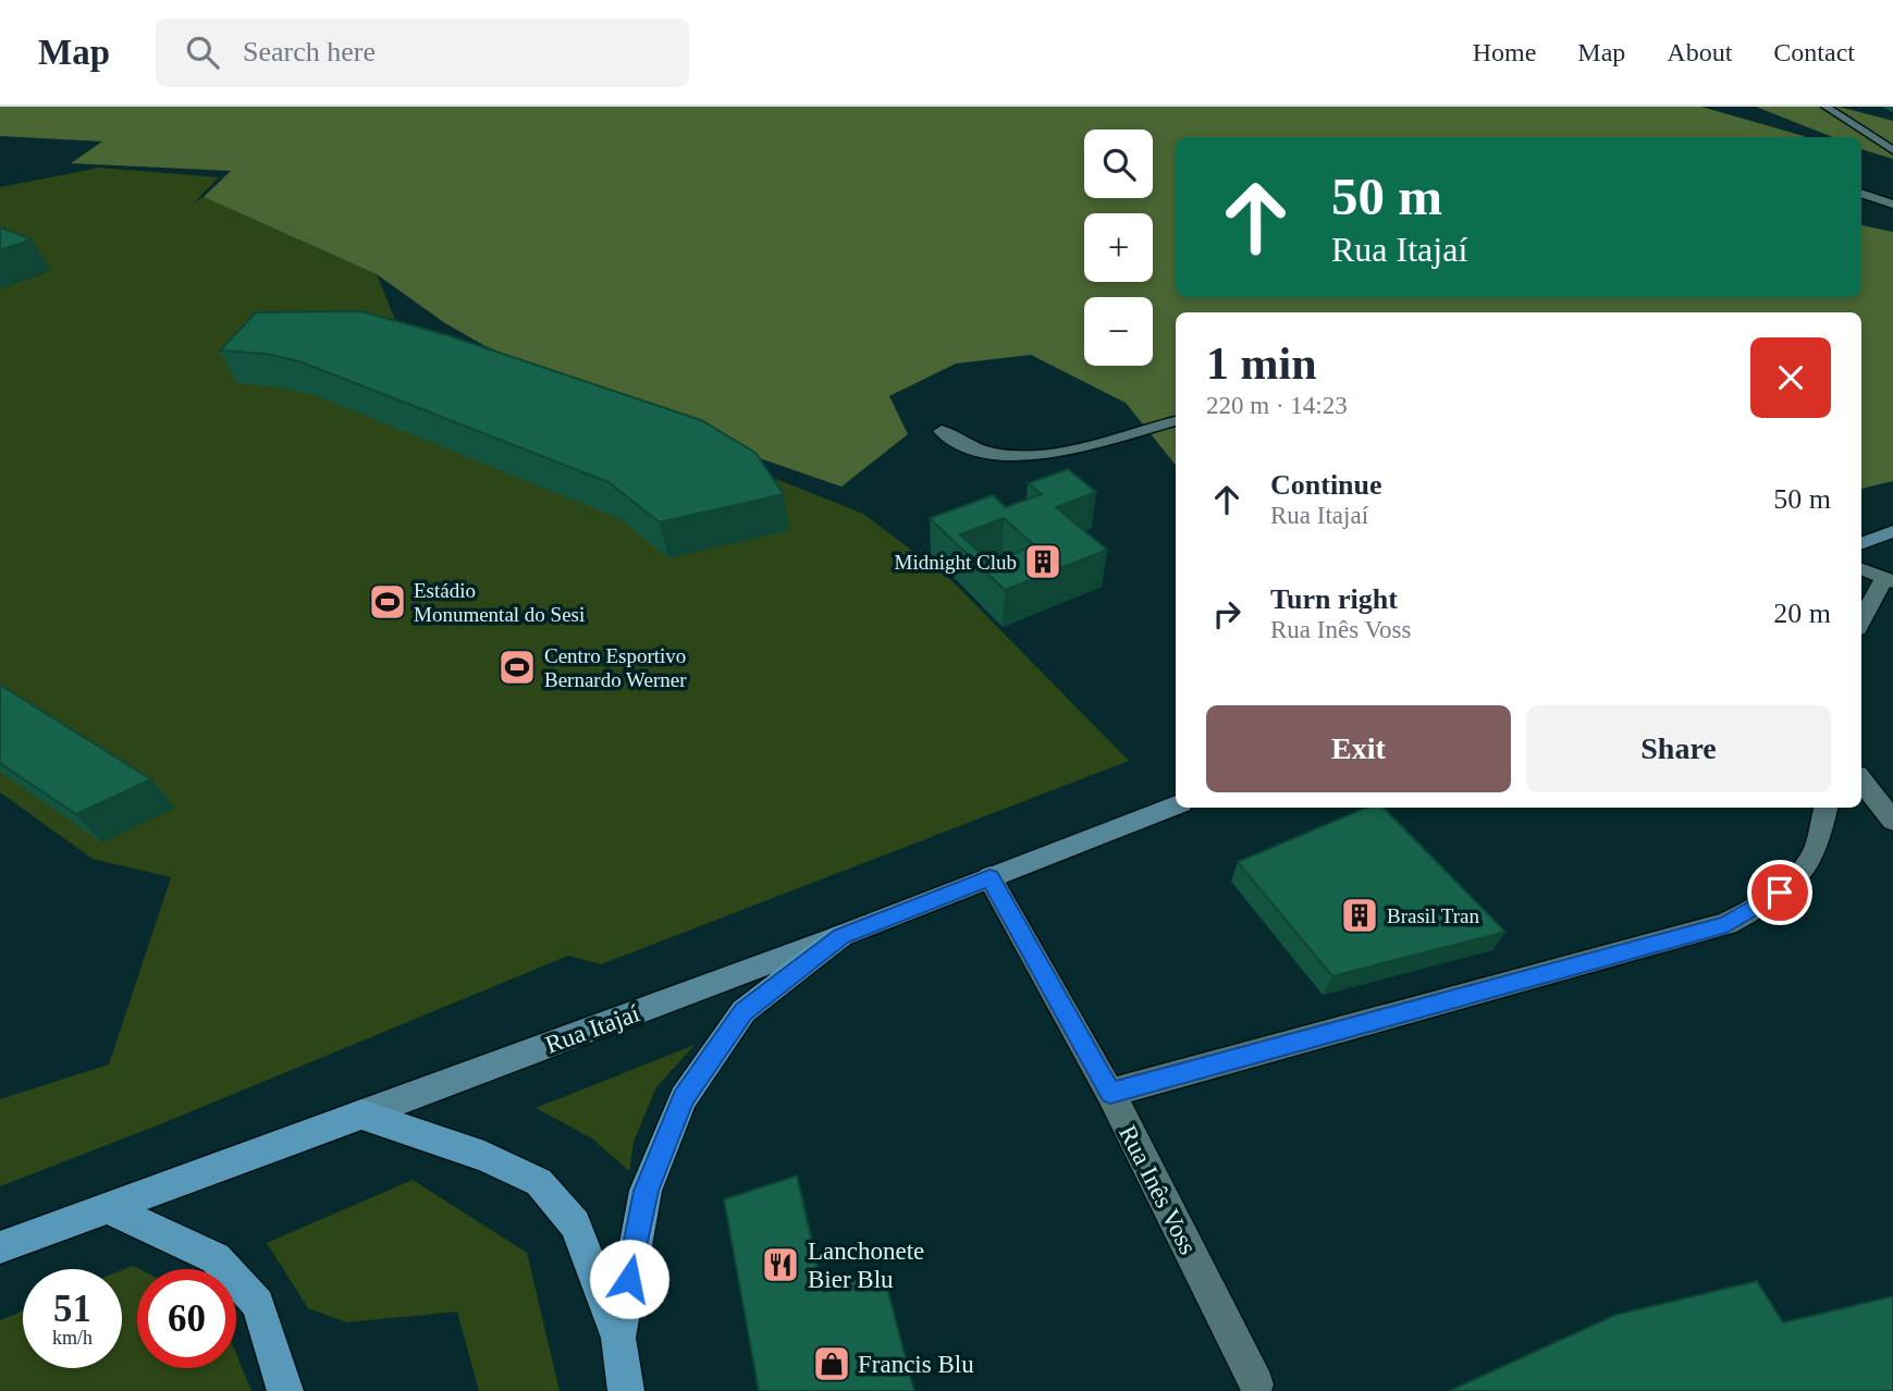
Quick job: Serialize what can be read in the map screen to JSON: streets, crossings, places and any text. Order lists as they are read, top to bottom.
{
  "streets": {
    "main road": ["Rua Itajaí"],
    "street": ["Rua Inês Voss"]
  },
  "crossings": [
    ["Rua Itajaí", "Rua Inês Voss"]
  ],
  "places": {
    "building": ["Midnight Club", "Brasil Tran"],
    "sports": ["Estádio Monumental do Sesi", "Centro Esportivo Bernardo Werner"],
    "restaurant": ["Lanchonete Bier Blu"],
    "shop": ["Francis Blu"]
  },
  "page": {
    "header": "Map",
    "search": "Search here",
    "nav": [
      "Home",
      "Map",
      "About",
      "Contact"
    ],
    "map_buttons": ["+", "−"],
    "turn": ["50 m", "Rua Itajaí"],
    "heading": ["1 min", "220 m · 14:23"],
    "list": [
      {
        "name": "Continue",
        "note": "Rua Itajaí",
        "value": "50 m"
      },
      {
        "name": "Turn right",
        "note": "Rua Inês Voss",
        "value": "20 m"
      }
    ],
    "buttons": ["Exit", "Share"],
    "speed": "51 km/h",
    "limit": "60"
  }
}
